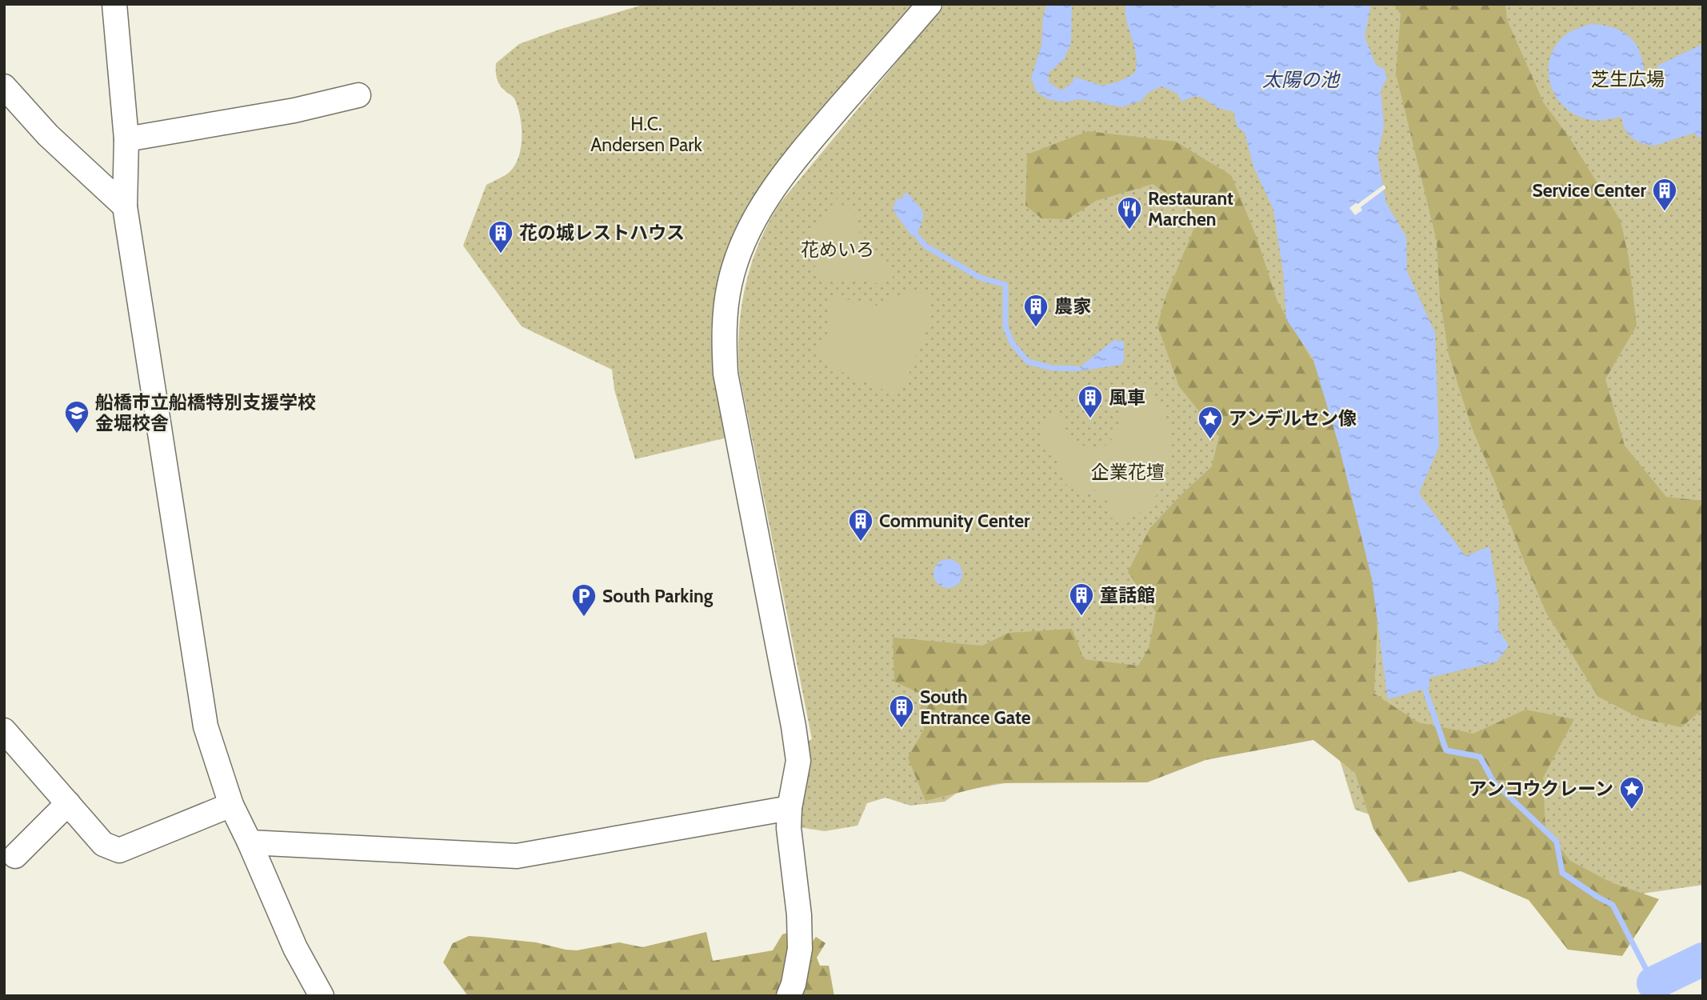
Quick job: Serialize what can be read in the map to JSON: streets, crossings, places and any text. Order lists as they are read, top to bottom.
{
  "water": ["太陽の池"],
  "parks": [
    "芝生広場",
    "H.C. Andersen Park",
    "花めいろ",
    "企業花壇"
  ],
  "places": {
    "building": [
      "Service Center",
      "花の城レストハウス",
      "農家",
      "風車",
      "Community Center",
      "童話館",
      "South Entrance Gate"
    ],
    "restaurant": ["Restaurant Marchen"],
    "school or university": ["船橋市立船橋特別支援学校 金堀校舎"],
    "place": ["アンデルセン像", "アンコウクレーン"],
    "parking": ["South Parking"]
  }
}
